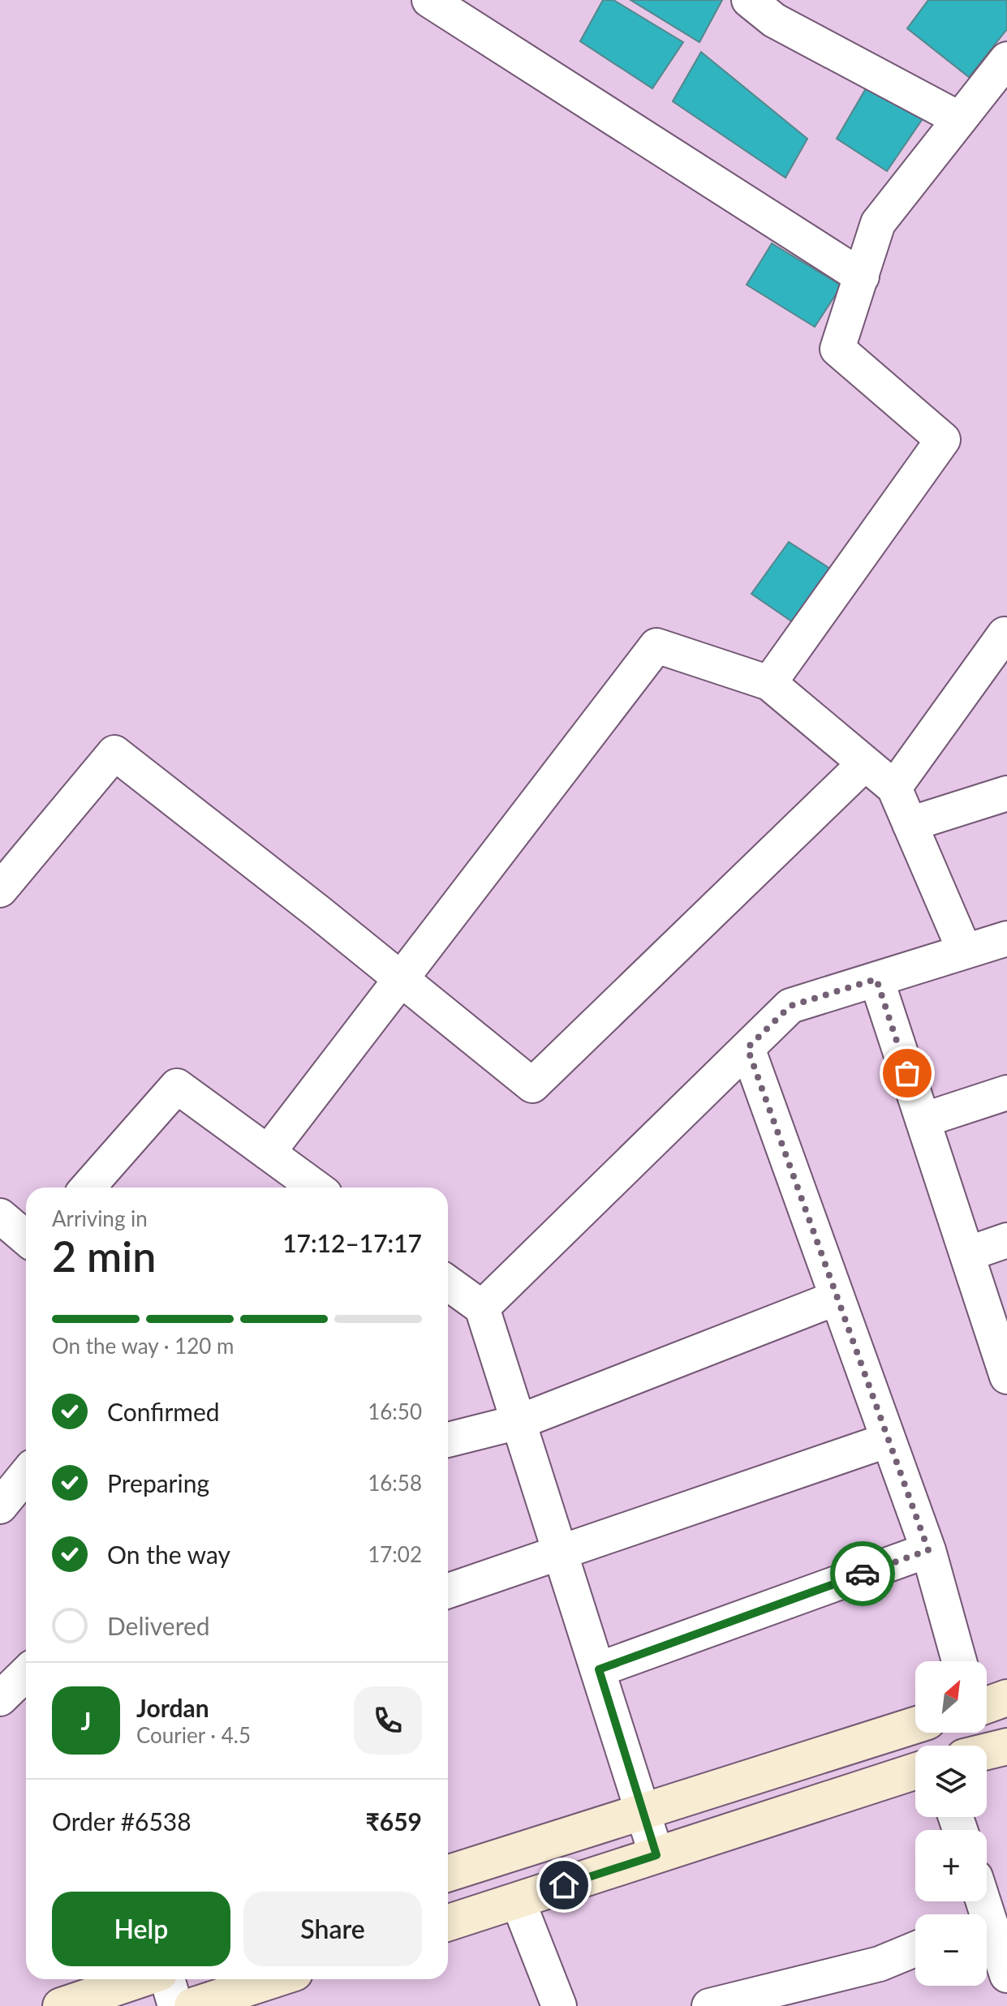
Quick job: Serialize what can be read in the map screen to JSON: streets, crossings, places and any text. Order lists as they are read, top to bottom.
{
  "north": "top right",
  "page": {
    "heading": ["2 min", "Arriving in", "17:12–17:17"],
    "panel": [
      "Jordan",
      "Courier · 4.5",
      "Order #6538",
      "₹659"
    ],
    "bar": "On the way · 120 m",
    "list": [
      ["Confirmed", "16:50"],
      ["Preparing", "16:58"],
      ["On the way", "17:02"],
      "Delivered"
    ],
    "map_buttons": ["+", "−"],
    "round": "J",
    "buttons": ["Help", "Share"]
  }
}
